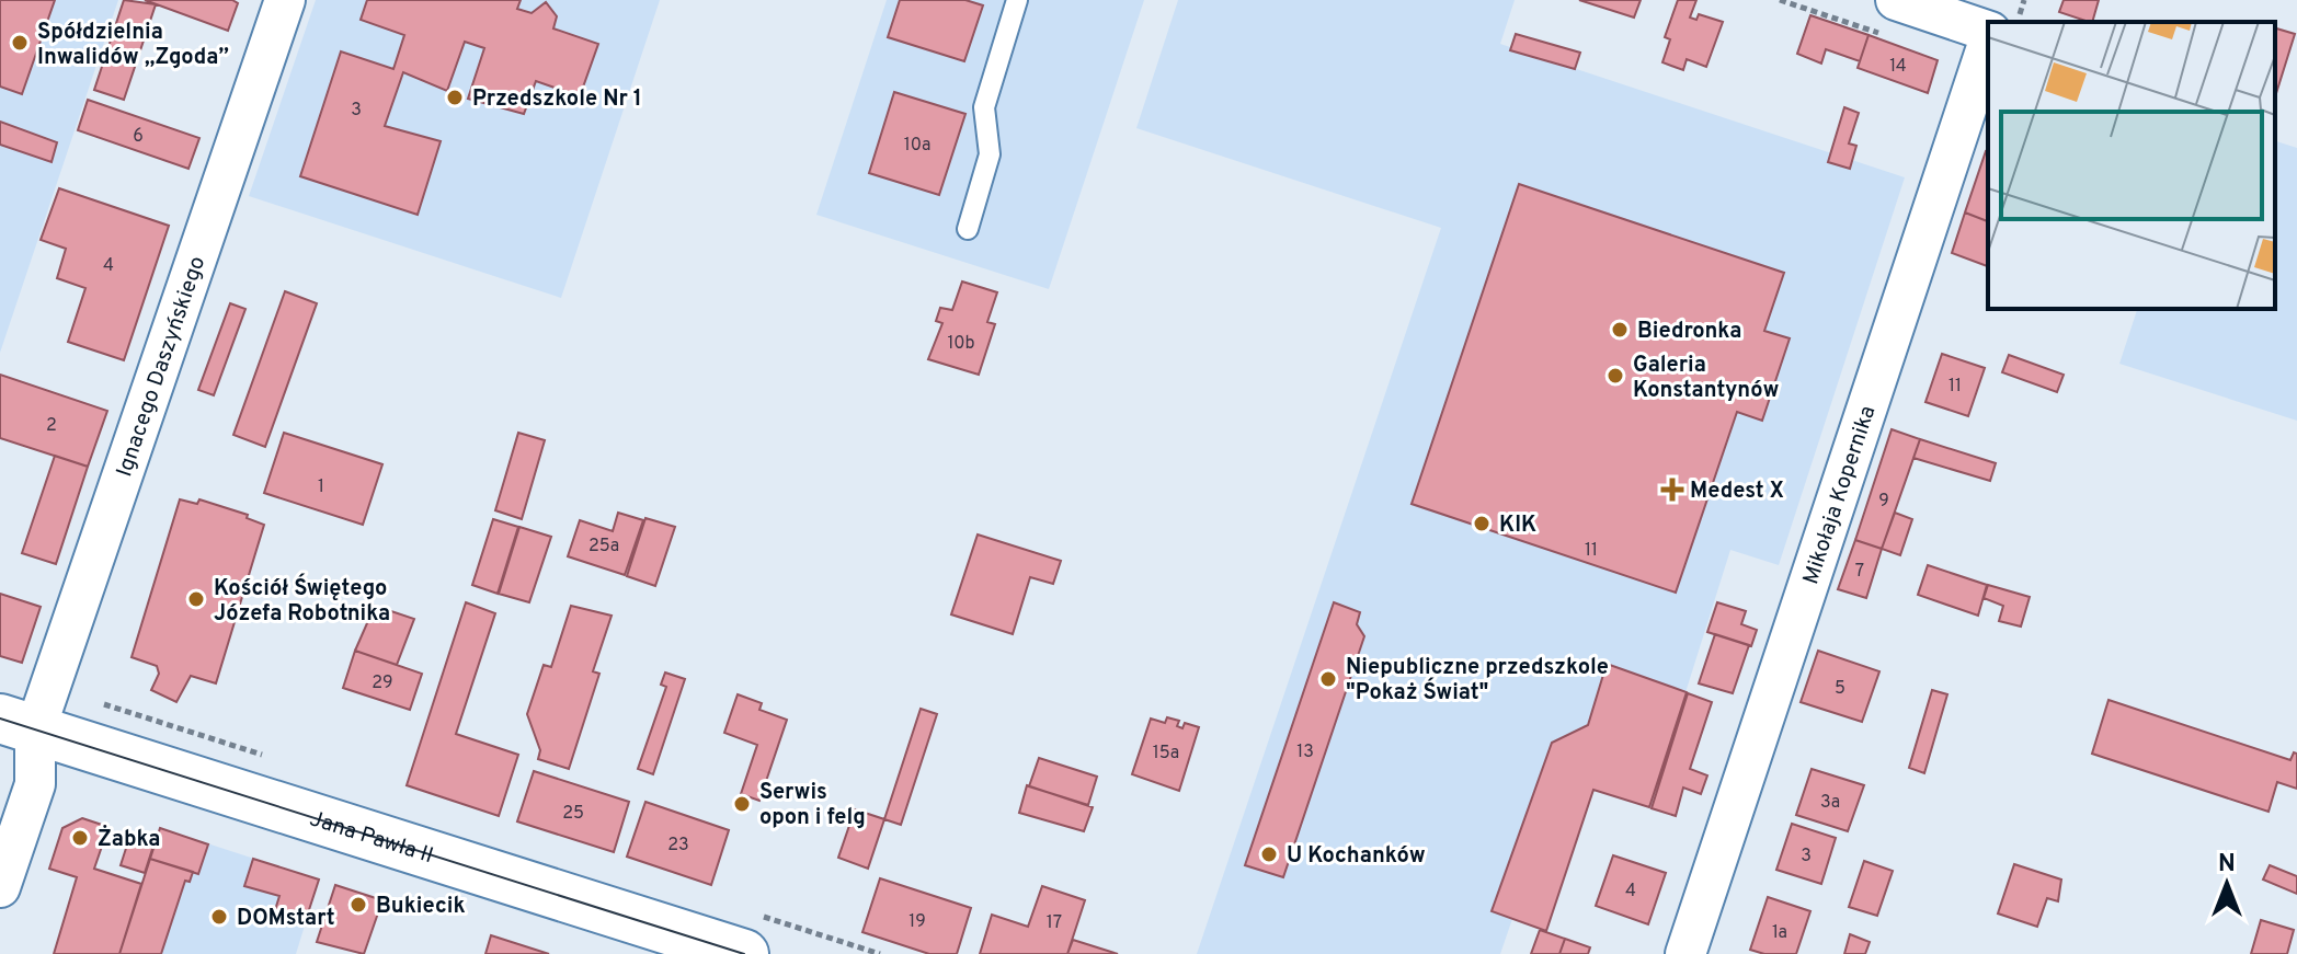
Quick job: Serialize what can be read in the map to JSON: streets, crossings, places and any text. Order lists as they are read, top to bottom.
{
  "streets": {
    "main road": ["Jana Pawła II"],
    "street": ["Ignacego Daszyńskiego", "Mikołaja Kopernika"]
  },
  "crossings": [
    ["Ignacego Daszyńskiego", "Jana Pawła II"]
  ],
  "places": {
    "other": [
      "Spółdzielnia Inwalidów „Zgoda”",
      "Przedszkole Nr 1",
      "Biedronka",
      "Galeria Konstantynów",
      "KIK",
      "Kościół Świętego Józefa Robotnika",
      "Niepubliczne przedszkole \"Pokaż Świat\"",
      "Serwis opon i felg",
      "Żabka",
      "U Kochanków",
      "Bukiecik",
      "DOMstart"
    ],
    "health": ["Medest X"]
  },
  "house_numbers": [
    "14",
    "3",
    "6",
    "10a",
    "4",
    "10b",
    "11",
    "2",
    "1",
    "9",
    "25a",
    "11",
    "7",
    "29",
    "5",
    "13",
    "15a",
    "3a",
    "25",
    "23",
    "3",
    "4",
    "19",
    "17",
    "1a"
  ],
  "north": "top"
}
